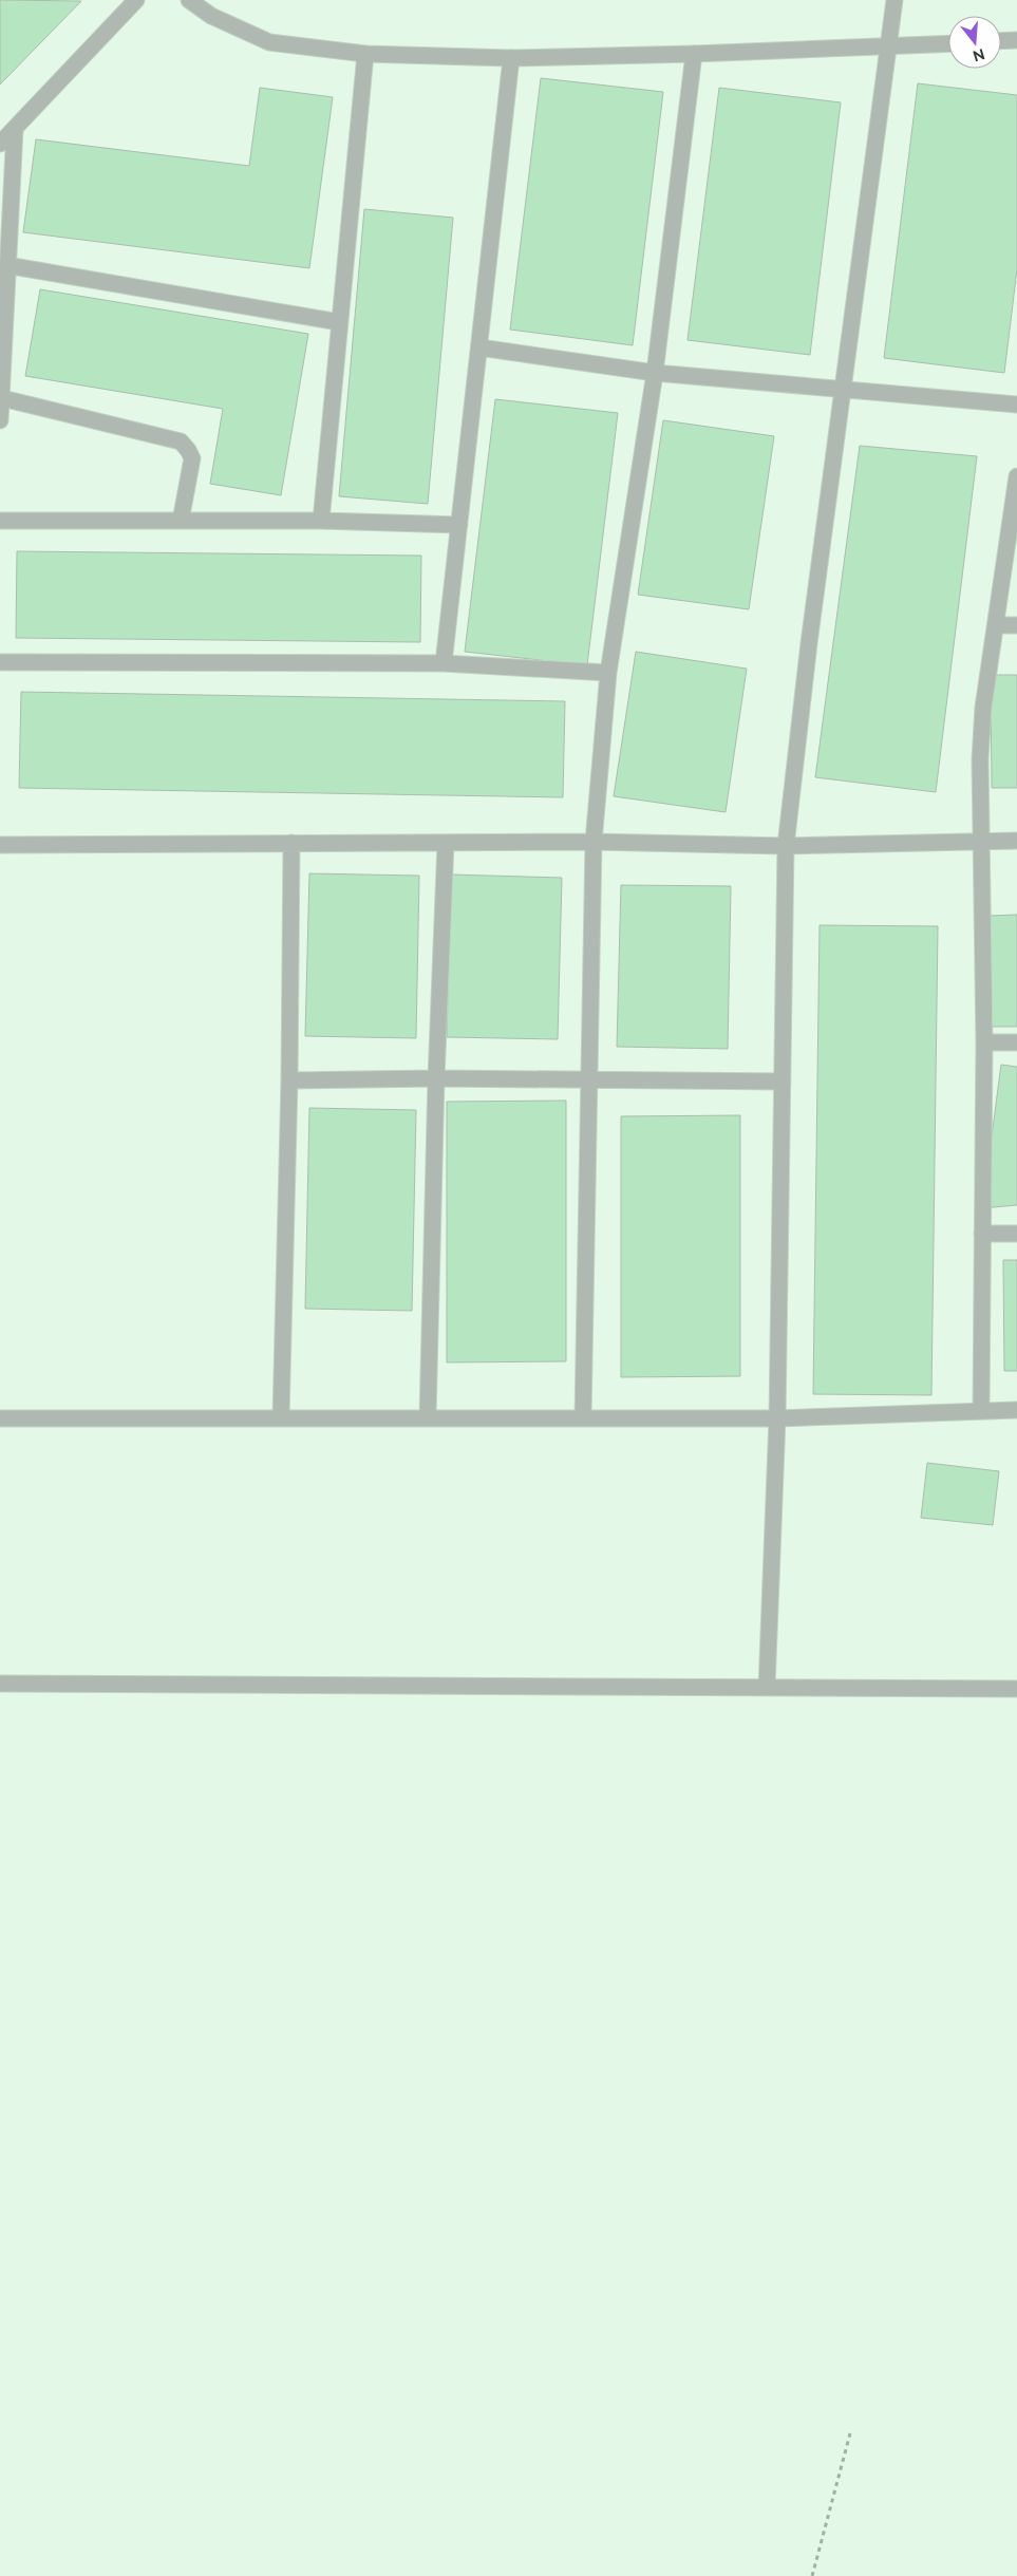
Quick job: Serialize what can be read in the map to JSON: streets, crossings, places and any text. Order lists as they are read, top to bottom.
{
  "north": "bottom"
}
